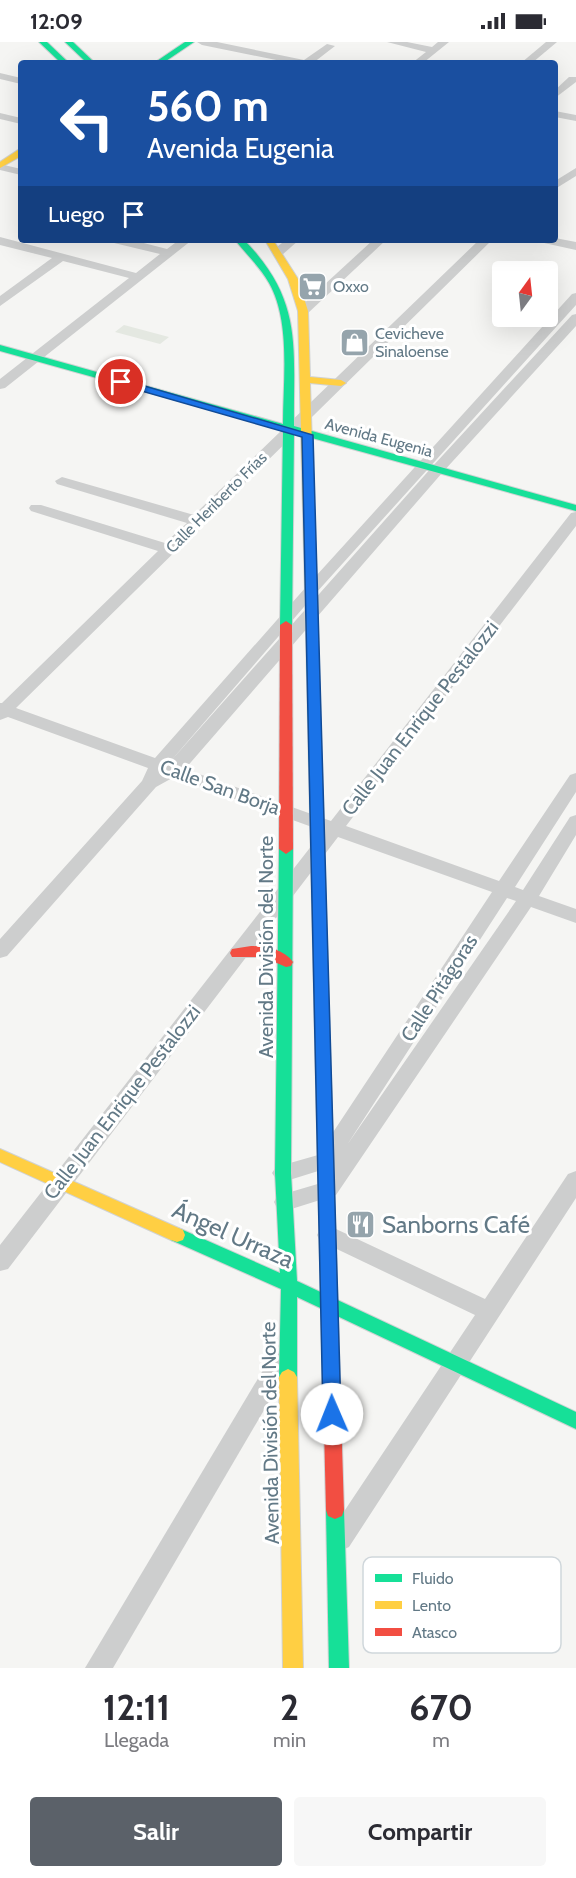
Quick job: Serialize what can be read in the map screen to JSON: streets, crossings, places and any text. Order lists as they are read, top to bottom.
{
  "streets": {
    "main road": ["Avenida Eugenia", "Avenida División del Norte", "Ángel Urraza"],
    "street": [
      "Calle Heriberto Frías",
      "Calle Juan Enrique Pestalozzi",
      "Calle San Borja",
      "Calle Pitágoras"
    ]
  },
  "crossings": [
    ["Avenida Eugenia", "Calle Heriberto Frías"],
    ["Avenida Eugenia", "Avenida División del Norte"],
    ["Calle Heriberto Frías", "Calle San Borja"],
    ["Calle Heriberto Frías", "Avenida División del Norte"],
    ["Calle Juan Enrique Pestalozzi", "Calle San Borja"],
    ["Calle Juan Enrique Pestalozzi", "Avenida División del Norte"],
    ["Calle Juan Enrique Pestalozzi", "Ángel Urraza"],
    ["Calle San Borja", "Avenida División del Norte"],
    ["Calle San Borja", "Calle Pitágoras"],
    ["Avenida División del Norte", "Ángel Urraza"]
  ],
  "places": {
    "supermarket": ["Oxxo"],
    "shop": ["Cevicheve Sinaloense"],
    "restaurant": ["Sanborns Café"]
  },
  "legend": ["Fluido", "Lento", "Atasco"],
  "north": "top",
  "page": {
    "status": "12:09",
    "turn": ["560 m", "Avenida Eugenia"],
    "then": "Luego",
    "eta": [
      "12:11",
      "Llegada",
      "2",
      "min",
      "670",
      "m"
    ],
    "buttons": ["Salir", "Compartir"]
  }
}
